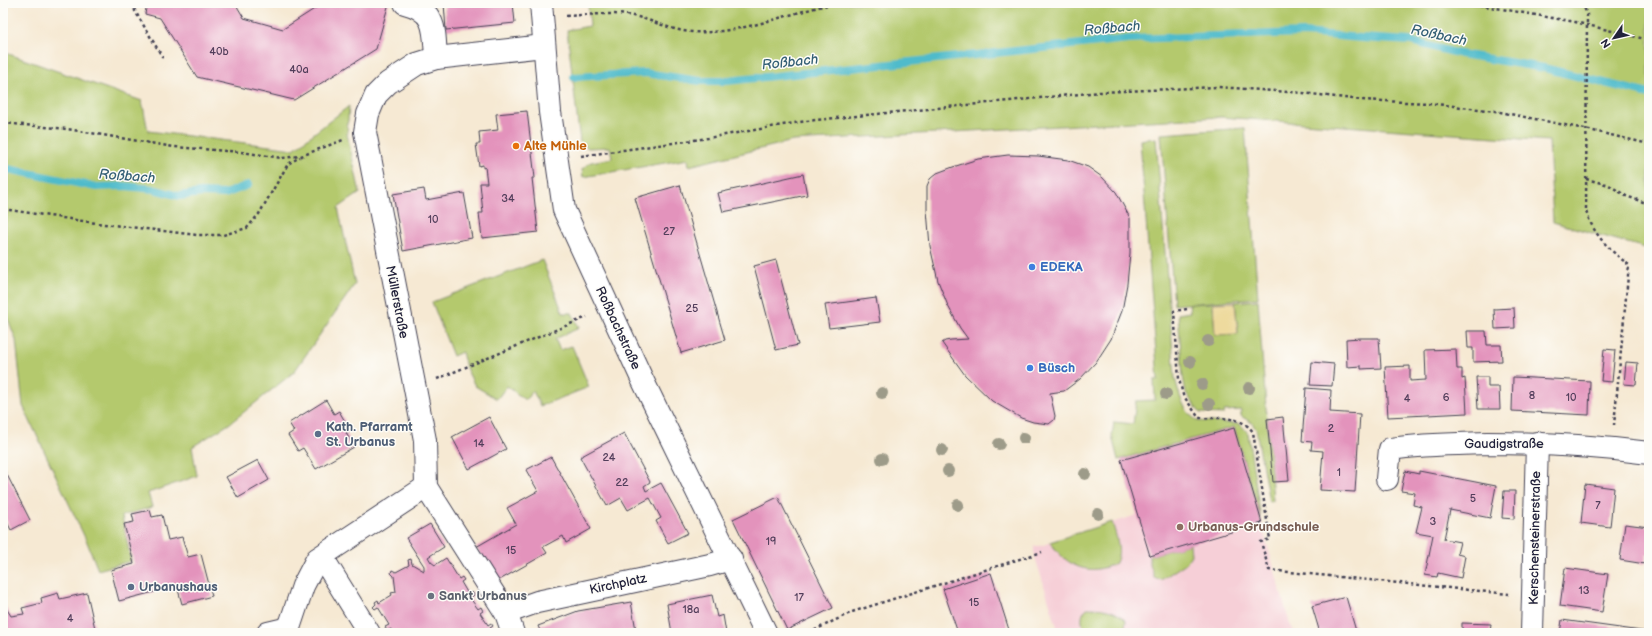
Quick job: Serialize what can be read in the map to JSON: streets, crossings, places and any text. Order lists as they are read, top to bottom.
{
  "streets": {
    "street": [
      "Müllerstraße",
      "Roßbachstraße",
      "Gaudigstraße",
      "Kerschensteinerstraße",
      "Kirchplatz"
    ]
  },
  "crossings": [
    ["Müllerstraße", "Roßbachstraße"],
    ["Müllerstraße", "Kirchplatz"],
    ["Roßbachstraße", "Kirchplatz"],
    ["Gaudigstraße", "Kerschensteinerstraße"]
  ],
  "water": ["Roßbach"],
  "places": [
    "Alte Mühle",
    "EDEKA",
    "Büsch",
    "Kath. Pfarramt St. Urbanus",
    "Urbanus-Grundschule",
    "Urbanushaus",
    "Sankt Urbanus"
  ],
  "house_numbers": [
    "40b",
    "40a",
    "34",
    "10",
    "27",
    "25",
    "8",
    "6",
    "10",
    "4",
    "2",
    "14",
    "24",
    "1",
    "22",
    "5",
    "7",
    "3",
    "19",
    "15",
    "13",
    "17",
    "15",
    "18a",
    "4"
  ],
  "north": "bottom left"
}
